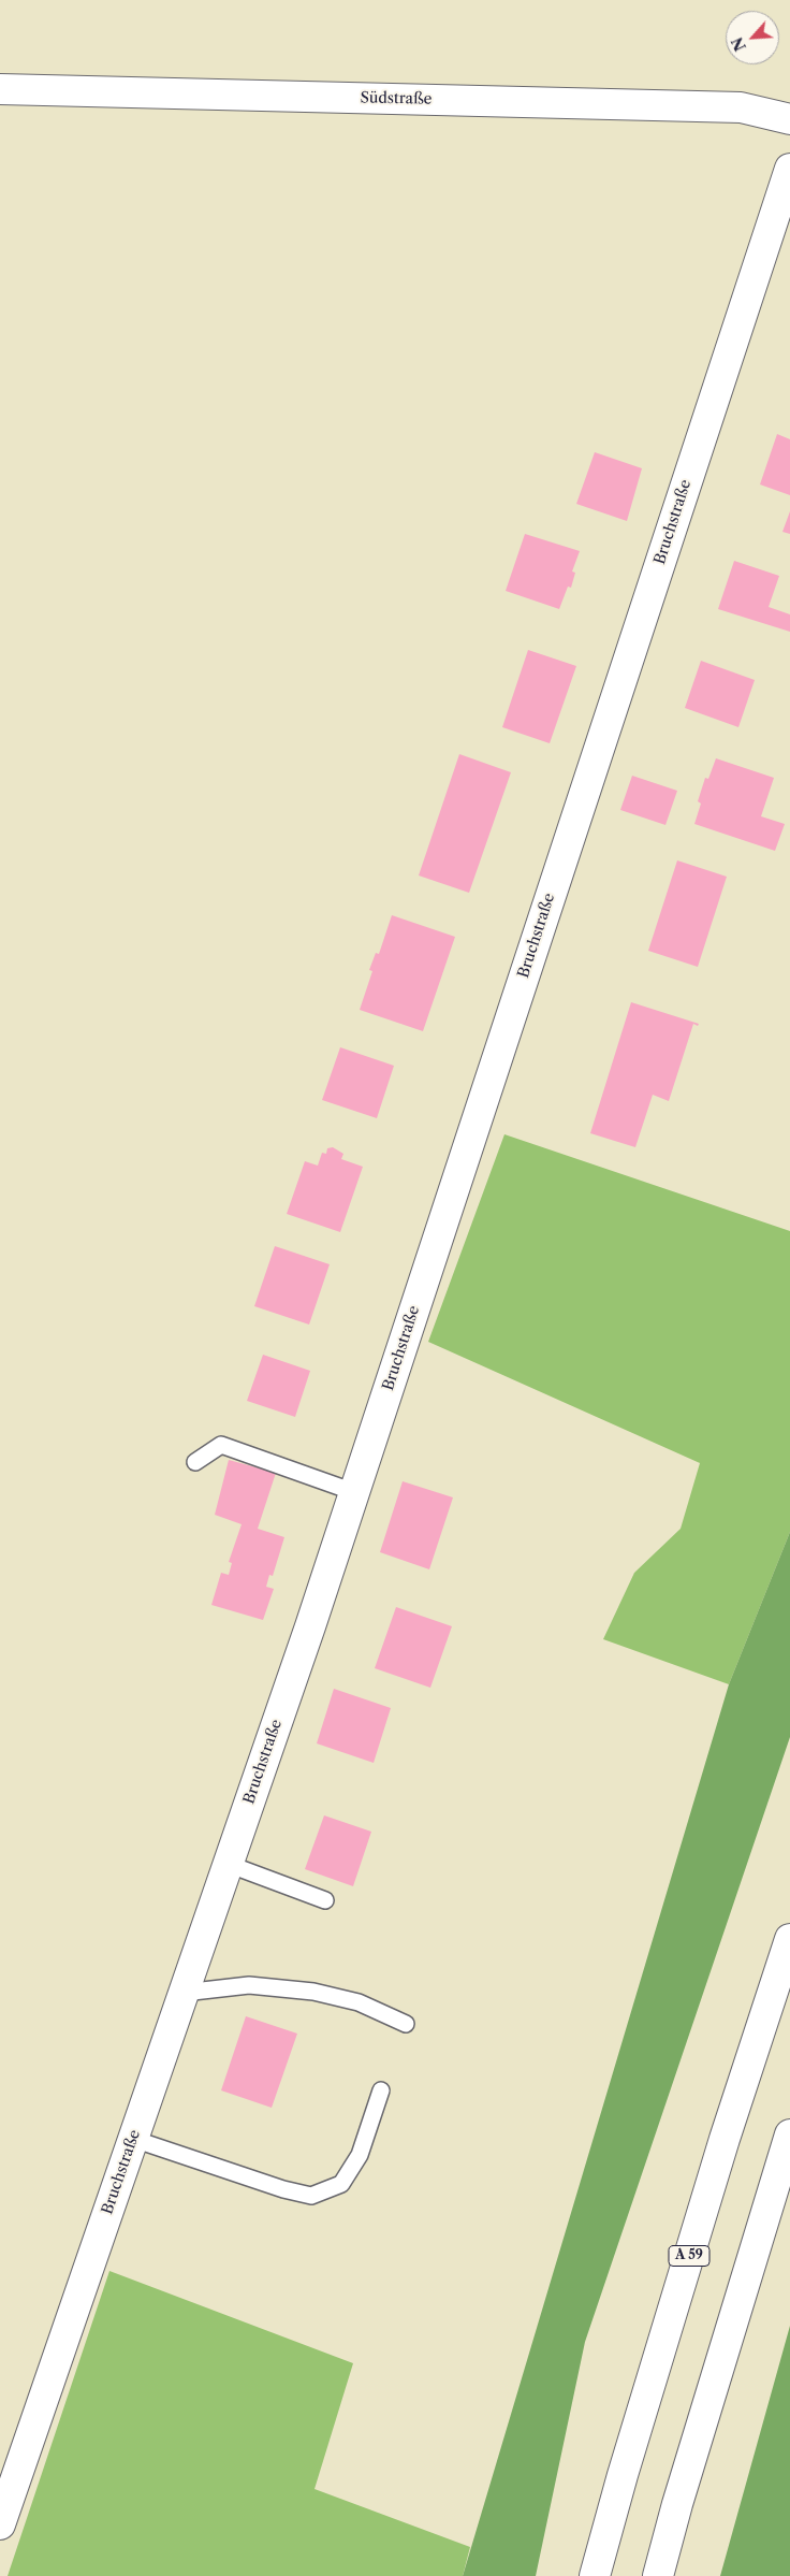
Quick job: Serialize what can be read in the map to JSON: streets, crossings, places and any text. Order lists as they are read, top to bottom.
{
  "streets": {
    "main road": ["Südstraße", "Bruchstraße", "A 59"]
  },
  "north": "bottom left"
}
